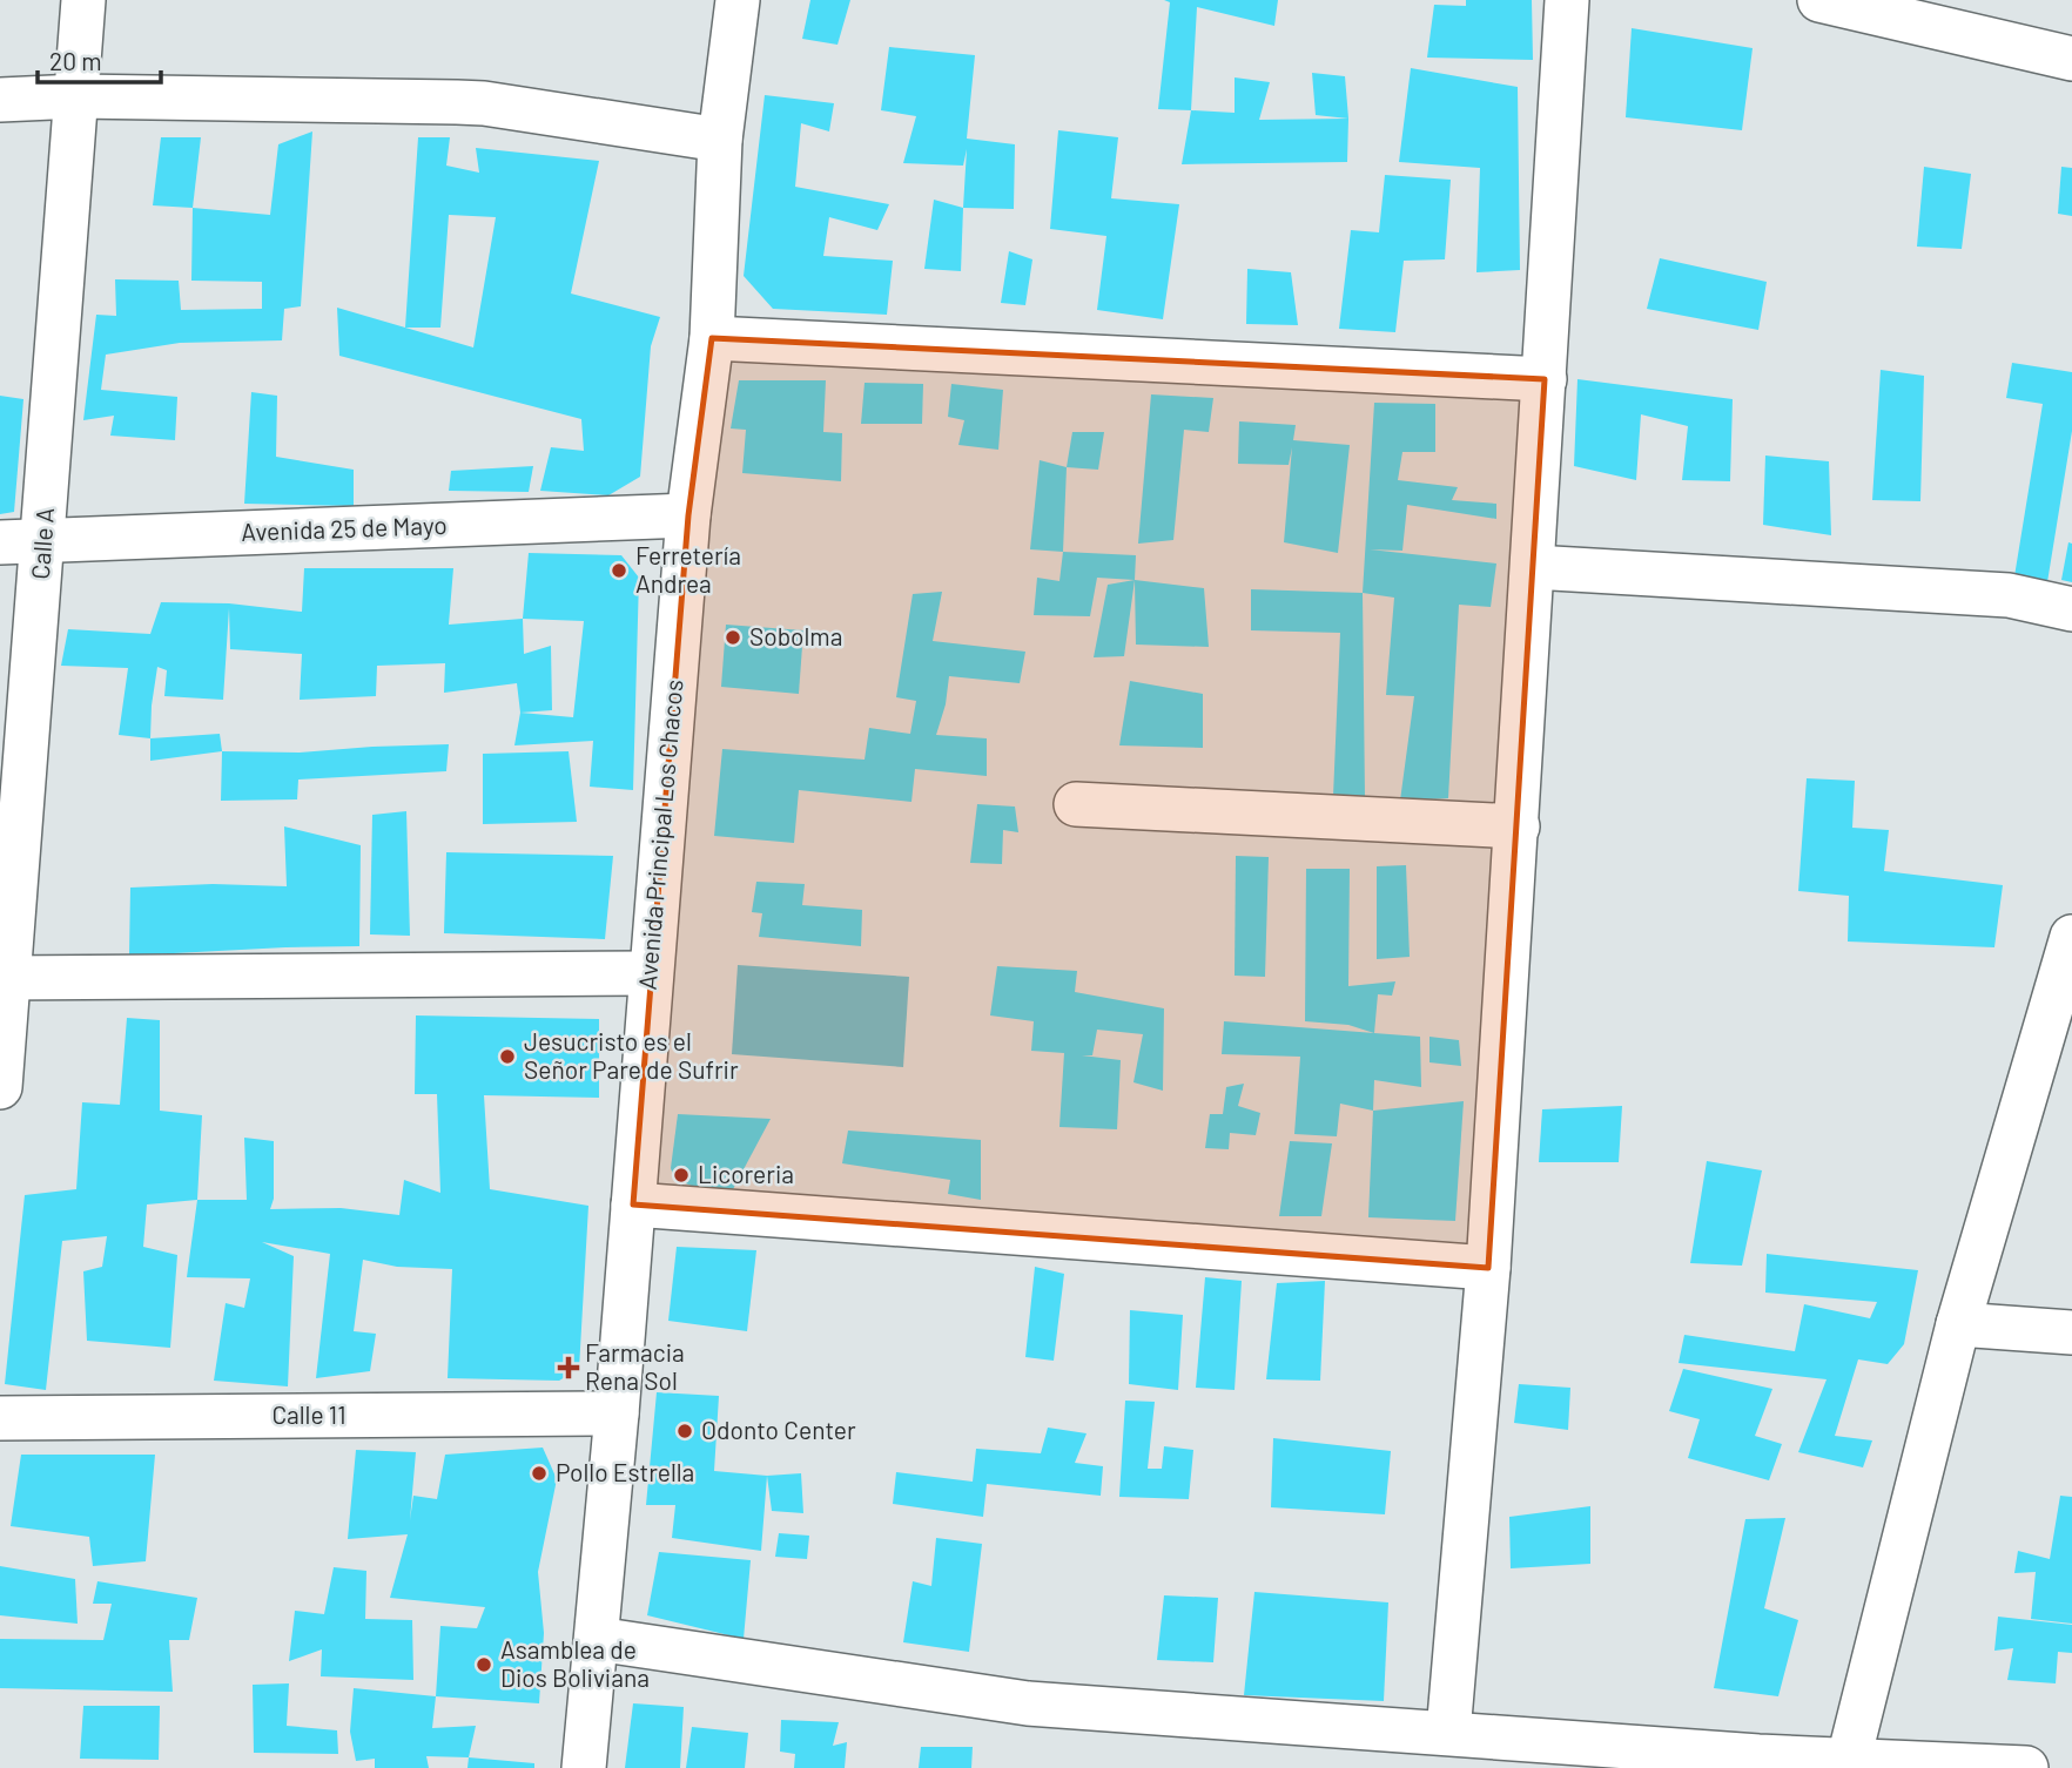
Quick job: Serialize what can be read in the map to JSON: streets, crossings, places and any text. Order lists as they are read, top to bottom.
{
  "streets": {
    "street": [
      "Avenida 25 de Mayo",
      "Calle A",
      "Avenida Principal Los Chacos",
      "Calle 11"
    ]
  },
  "crossings": [
    ["Avenida 25 de Mayo", "Calle A"],
    ["Avenida 25 de Mayo", "Avenida Principal Los Chacos"],
    ["Avenida Principal Los Chacos", "Calle 11"]
  ],
  "places": {
    "other": [
      "Ferretería Andrea",
      "Sobolma",
      "Jesucristo es el Señor Pare de Sufrir",
      "Licoreria",
      "Odonto Center",
      "Pollo Estrella",
      "Asamblea de Dios Boliviana"
    ],
    "health": ["Farmacia Rena Sol"]
  },
  "scale_bar": "20 m"
}
